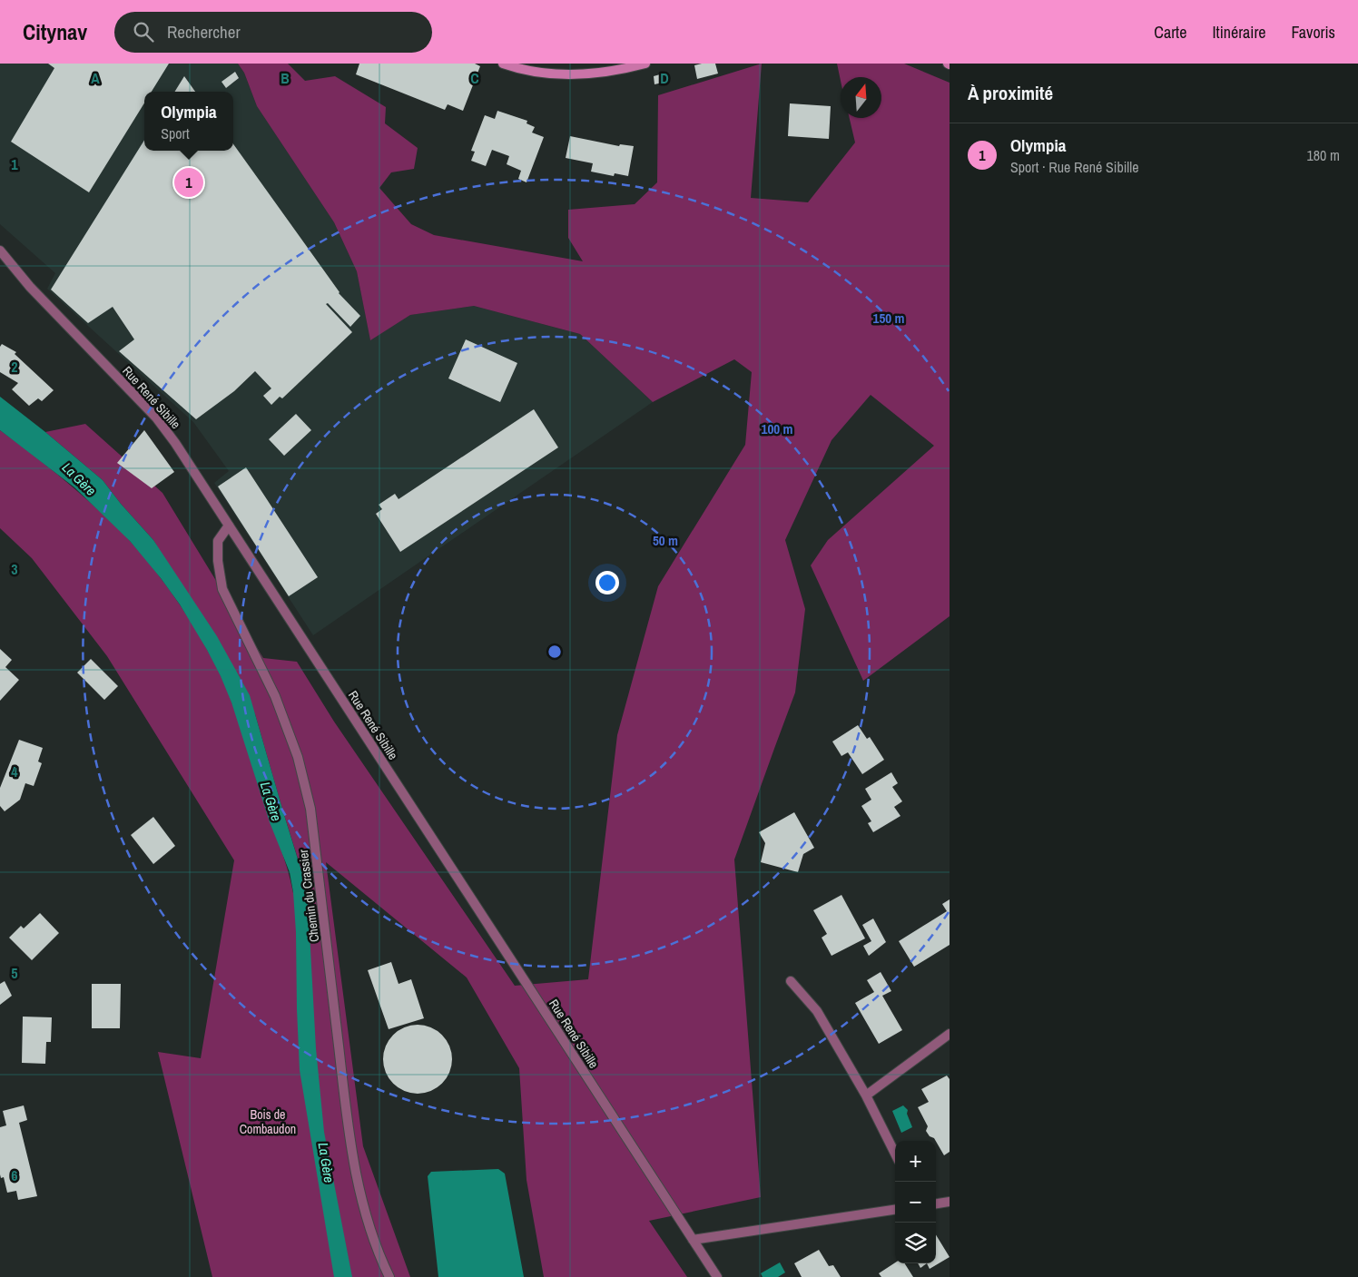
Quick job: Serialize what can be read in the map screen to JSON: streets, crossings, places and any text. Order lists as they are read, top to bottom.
{
  "streets": {
    "street": ["Rue René Sibille", "Chemin du Crassier"]
  },
  "crossings": [
    ["Rue René Sibille", "Chemin du Crassier"]
  ],
  "water": ["La Gère"],
  "parks": ["Bois de Combaudon"],
  "north": "top",
  "page": {
    "header": "Citynav",
    "search": "Rechercher",
    "nav": ["Carte", "Itinéraire", "Favoris"],
    "heading": "À proximité",
    "popup": ["Olympia", "Sport"],
    "list": [
      {
        "mark": "1",
        "name": "Olympia",
        "note": "Sport · Rue René Sibille",
        "value": "180 m"
      }
    ],
    "pins": "1",
    "map_buttons": ["+", "−"]
  },
  "grid": {
    "columns": [
      "A",
      "B",
      "C",
      "D"
    ],
    "rows": [
      "1",
      "2",
      "3",
      "4",
      "5",
      "6"
    ]
  },
  "rings": ["150 m", "100 m", "50 m"]
}
